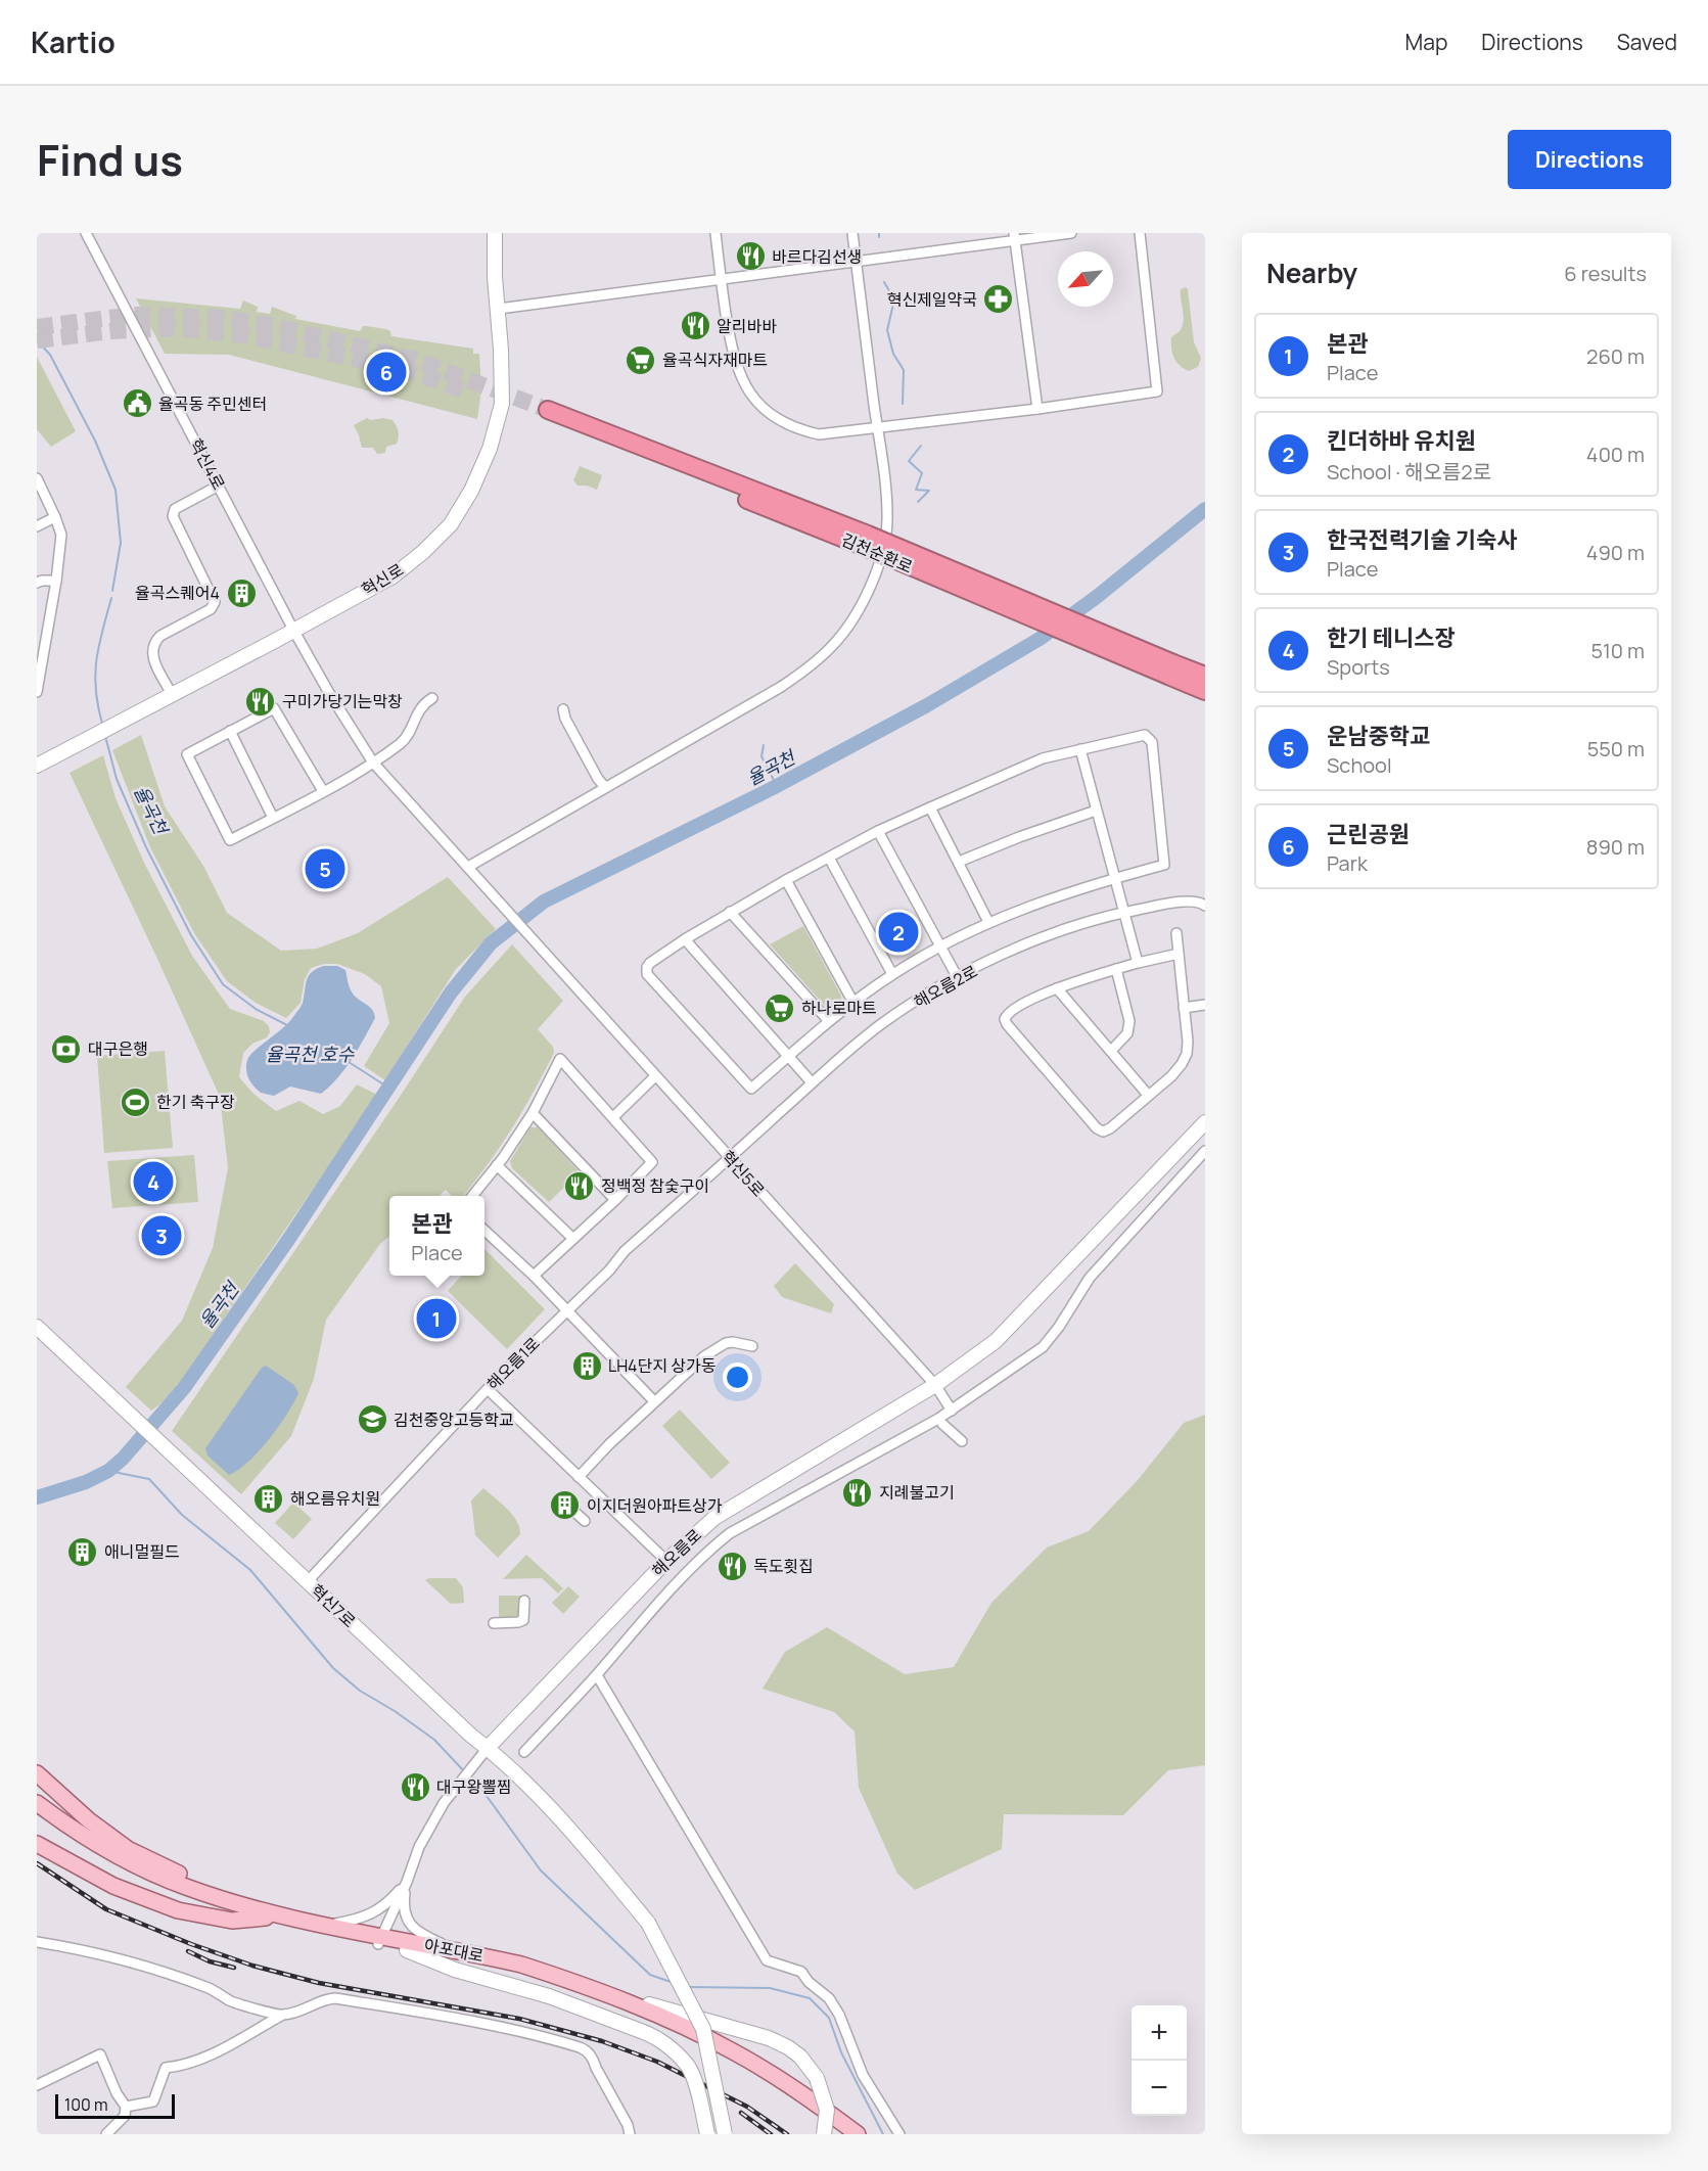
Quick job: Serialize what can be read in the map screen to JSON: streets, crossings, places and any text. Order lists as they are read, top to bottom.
{
  "streets": {
    "highway": ["김천순환로"],
    "main road": ["아포대로"],
    "street": [
      "혁신4로",
      "혁신로",
      "해오름2로",
      "혁신5로",
      "해오름1로",
      "해오름로",
      "혁신7로"
    ]
  },
  "crossings": [
    ["혁신4로", "혁신로"],
    ["혁신4로", "혁신5로"],
    ["해오름2로", "혁신5로"],
    ["해오름2로", "해오름1로"],
    ["혁신5로", "해오름1로"],
    ["혁신5로", "해오름로"],
    ["해오름1로", "혁신7로"],
    ["해오름로", "혁신7로"]
  ],
  "water": ["율곡천", "율곡천 호수"],
  "places": {
    "restaurant": [
      "바르다김선생",
      "알리바바",
      "구미가당기는막창",
      "정백정 참숯구이",
      "지례불고기",
      "독도횟집",
      "대구왕뽈찜"
    ],
    "pharmacy": ["혁신제일약국"],
    "supermarket": ["율곡식자재마트", "하나로마트"],
    "public building": ["율곡동 주민센터"],
    "building": [
      "율곡스퀘어4",
      "LH4단지 상가동",
      "해오름유치원",
      "이지더원아파트상가",
      "애니멀필드"
    ],
    "bank": ["대구은행"],
    "sports": ["한기 축구장"],
    "school or university": ["김천중앙고등학교"]
  },
  "scale_bar": "100 m",
  "north": "bottom left",
  "page": {
    "header": "Kartio",
    "nav": ["Map", "Directions", "Saved"],
    "title": "Find us",
    "buttons": "Directions",
    "heading": ["Nearby", "6 results"],
    "list": [
      {
        "mark": "1",
        "name": "본관",
        "note": "Place",
        "value": "260 m"
      },
      {
        "mark": "2",
        "name": "킨더하바 유치원",
        "note": "School · 해오름2로",
        "value": "400 m"
      },
      {
        "mark": "3",
        "name": "한국전력기술 기숙사",
        "note": "Place",
        "value": "490 m"
      },
      {
        "mark": "4",
        "name": "한기 테니스장",
        "note": "Sports",
        "value": "510 m"
      },
      {
        "mark": "5",
        "name": "운남중학교",
        "note": "School",
        "value": "550 m"
      },
      {
        "mark": "6",
        "name": "근린공원",
        "note": "Park",
        "value": "890 m"
      }
    ],
    "pins": [
      "6",
      "5",
      "2",
      "4",
      "3",
      "1"
    ],
    "popup": ["본관", "Place"],
    "map_buttons": ["+", "−"],
    "scale": "100 m"
  }
}
